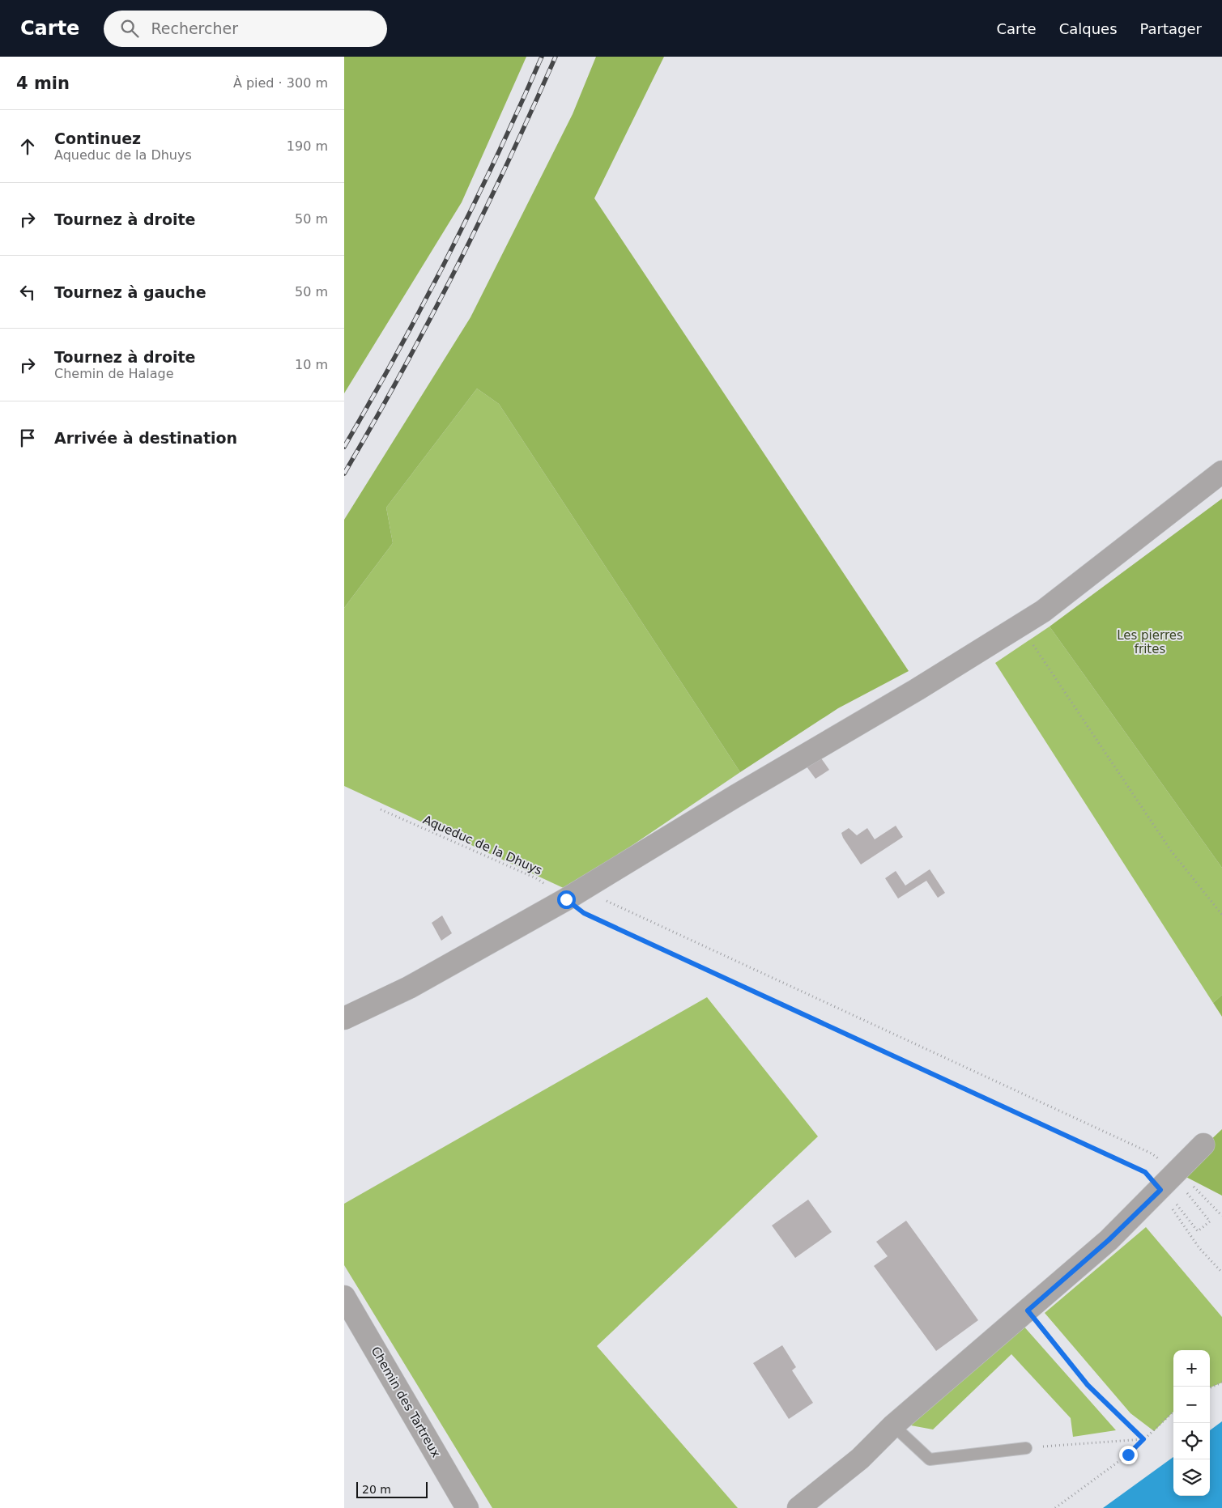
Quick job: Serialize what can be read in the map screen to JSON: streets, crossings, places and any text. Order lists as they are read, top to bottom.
{
  "streets": {
    "street": ["Chemin des Tartreux"],
    "path": ["Aqueduc de la Dhuys"]
  },
  "parks": ["Les pierres frites"],
  "scale_bar": "20 m",
  "page": {
    "header": "Carte",
    "search": "Rechercher",
    "nav": ["Carte", "Calques", "Partager"],
    "heading": ["4 min", "À pied · 300 m"],
    "list": [
      ["Continuez", "Aqueduc de la Dhuys", "190 m"],
      ["Tournez à droite", "50 m"],
      ["Tournez à gauche", "50 m"],
      ["Tournez à droite", "Chemin de Halage", "10 m"],
      "Arrivée à destination"
    ],
    "map_buttons": ["+", "−"],
    "scale": "20 m"
  }
}
